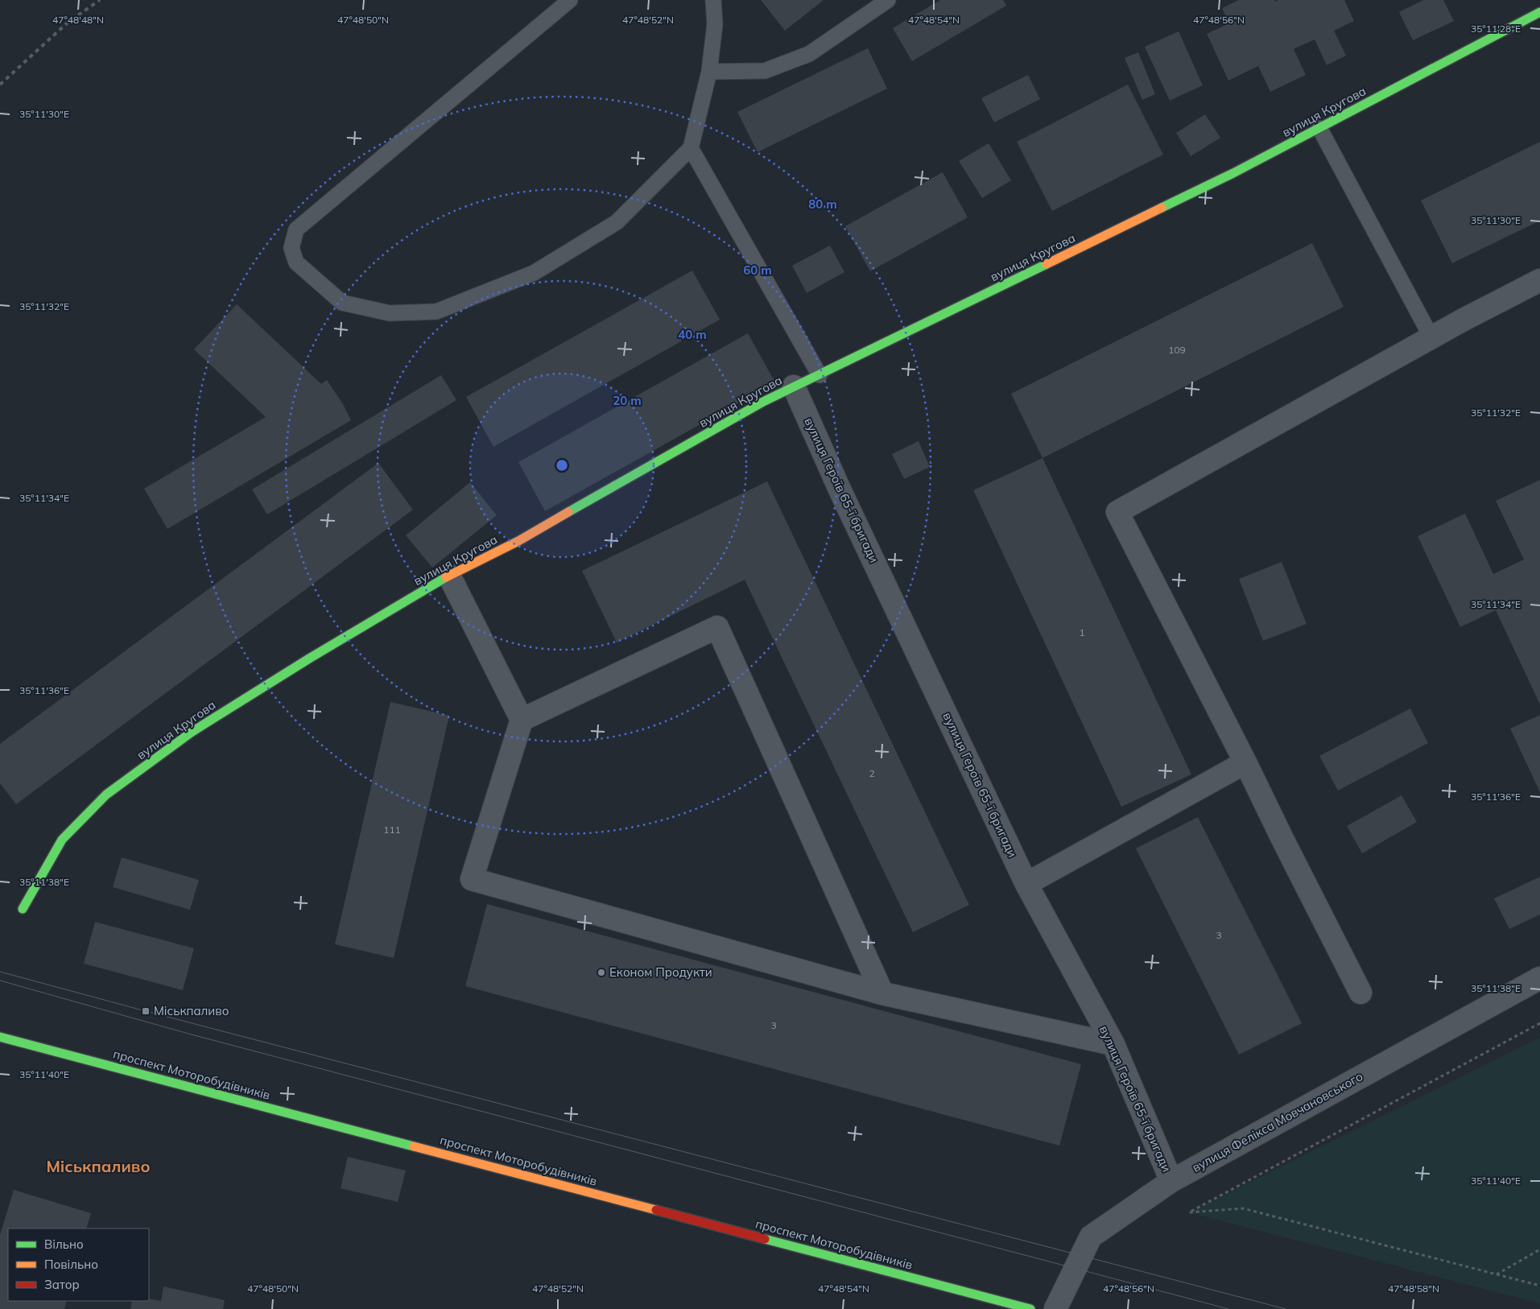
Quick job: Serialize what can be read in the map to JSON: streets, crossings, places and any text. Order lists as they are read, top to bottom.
{
  "streets": {
    "street": [
      "вулиця Кругова",
      "вулиця Героїв 65-ї бригади",
      "проспект Моторобудівників",
      "вулиця Фелікса Мовчановського"
    ]
  },
  "crossings": [
    ["вулиця Кругова", "вулиця Героїв 65-ї бригади"],
    ["вулиця Героїв 65-ї бригади", "вулиця Фелікса Мовчановського"]
  ],
  "districts": ["Міськпаливо"],
  "places": {
    "other": ["Економ Продукти"],
    "transit": ["Міськпаливо"]
  },
  "house_numbers": [
    "109",
    "1",
    "2",
    "111",
    "3",
    "3"
  ],
  "legend": ["Вільно", "Повільно", "Затор"],
  "coordinates": [
    "47°48'48\"N",
    "47°48'50\"N",
    "47°48'52\"N",
    "47°48'54\"N",
    "47°48'56\"N",
    "35°11'28\"E",
    "35°11'30\"E",
    "35°11'32\"E",
    "35°11'34\"E",
    "35°11'36\"E",
    "35°11'38\"E",
    "35°11'40\"E",
    "47°48'58\"N"
  ],
  "rings": [
    "80 m",
    "60 m",
    "40 m",
    "20 m"
  ]
}
